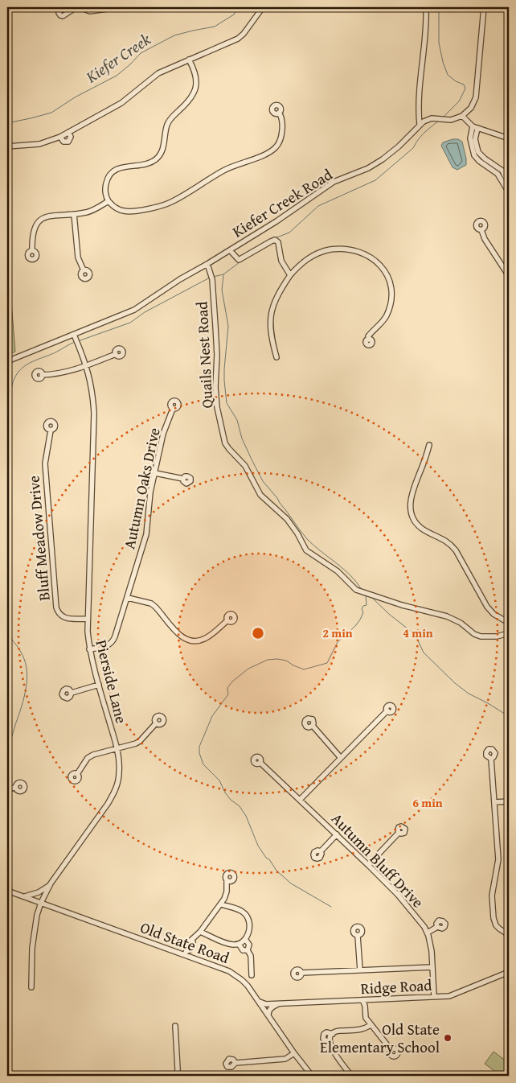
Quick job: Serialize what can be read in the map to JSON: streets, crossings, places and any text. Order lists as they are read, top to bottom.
{
  "streets": {
    "street": [
      "Kiefer Creek Road",
      "Quails Nest Road",
      "Autumn Oaks Drive",
      "Bluff Meadow Drive",
      "Pierside Lane",
      "Autumn Bluff Drive",
      "Old State Road",
      "Ridge Road"
    ]
  },
  "crossings": [
    ["Kiefer Creek Road", "Quails Nest Road"],
    ["Kiefer Creek Road", "Pierside Lane"],
    ["Autumn Oaks Drive", "Pierside Lane"],
    ["Bluff Meadow Drive", "Pierside Lane"],
    ["Pierside Lane", "Old State Road"],
    ["Autumn Bluff Drive", "Ridge Road"],
    ["Old State Road", "Ridge Road"]
  ],
  "water": ["Kiefer Creek"],
  "places": ["Old State Elementary School"],
  "rings": ["2 min", "4 min", "6 min"]
}
